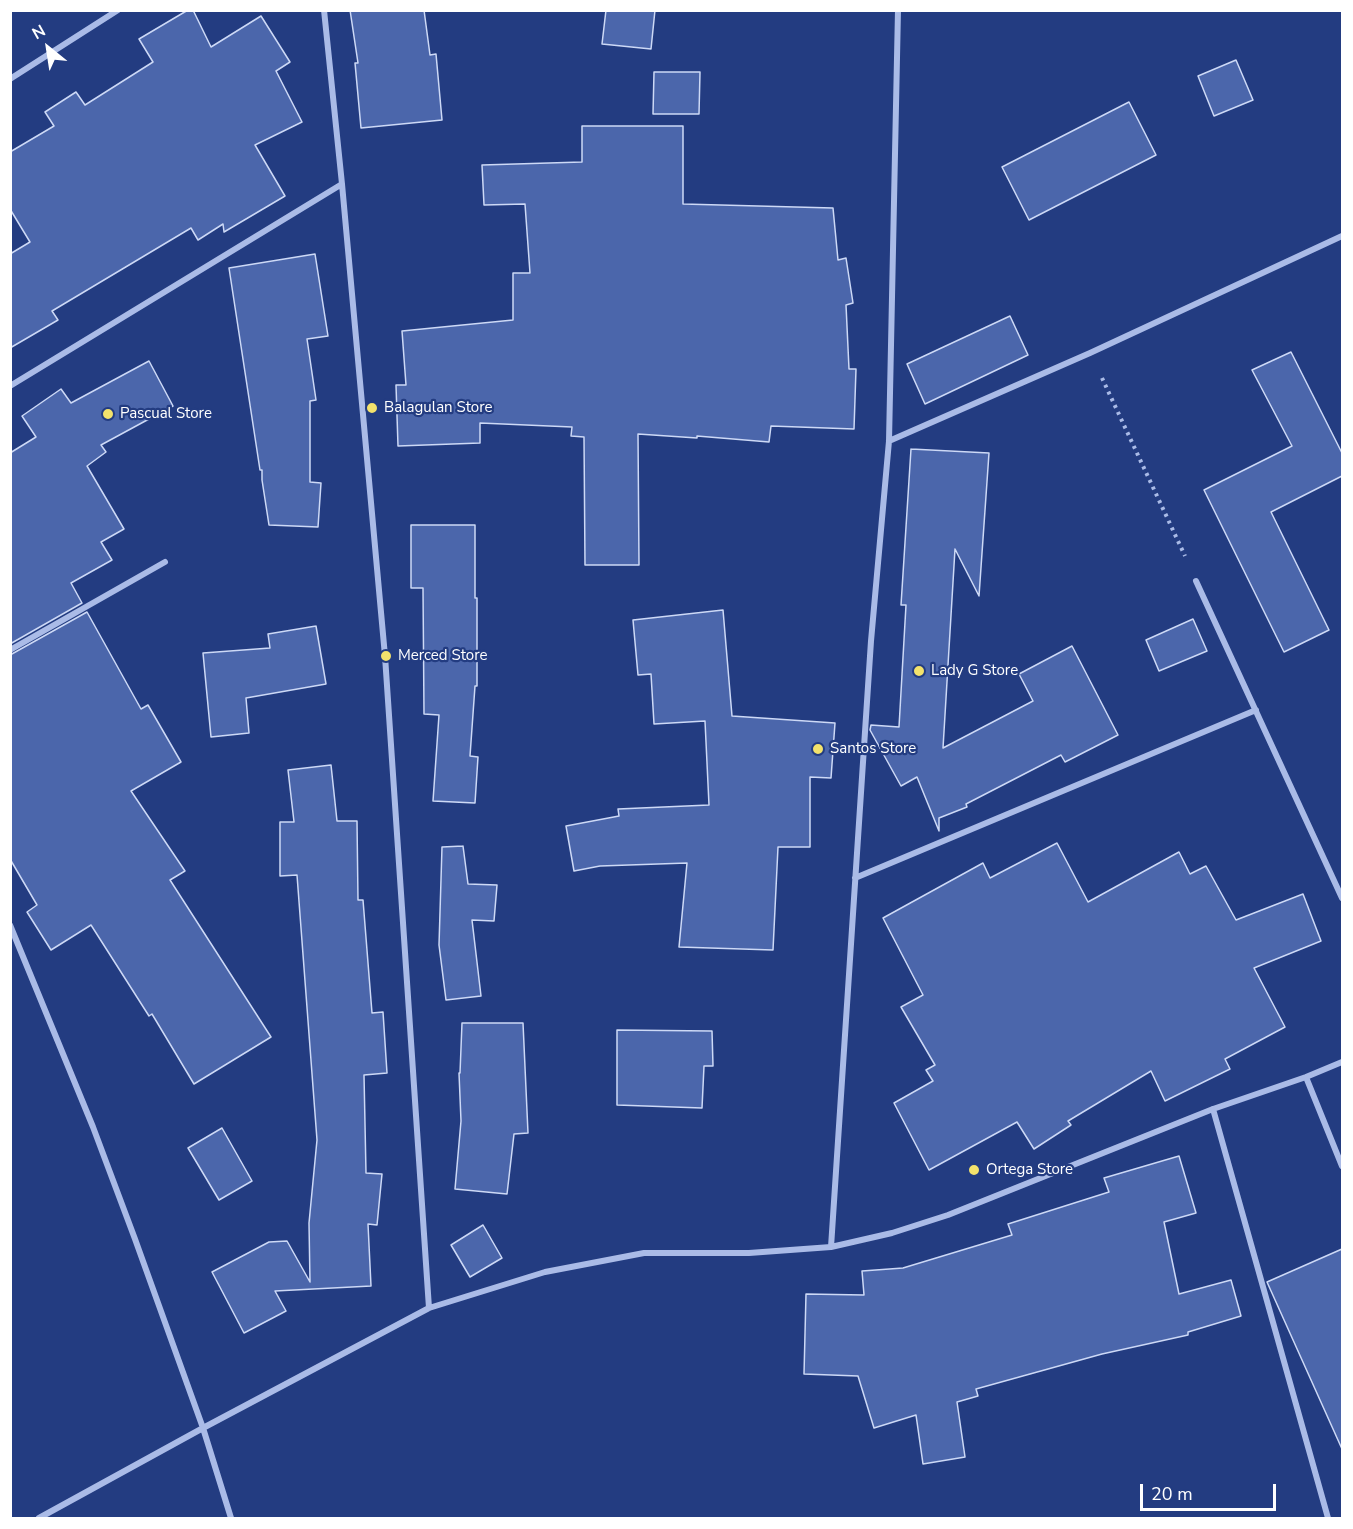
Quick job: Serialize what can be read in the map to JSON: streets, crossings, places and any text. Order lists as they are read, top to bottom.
{
  "places": [
    "Balagulan Store",
    "Pascual Store",
    "Merced Store",
    "Lady G Store",
    "Santos Store",
    "Ortega Store"
  ],
  "scale_bar": "20 m",
  "north": "top left"
}
